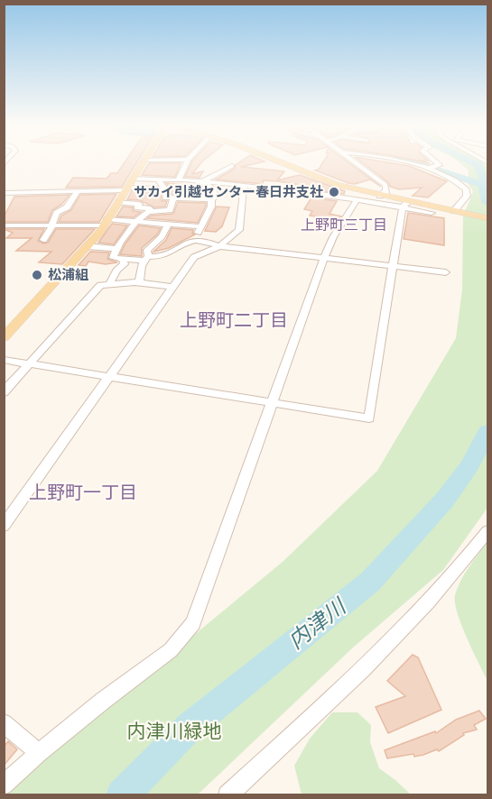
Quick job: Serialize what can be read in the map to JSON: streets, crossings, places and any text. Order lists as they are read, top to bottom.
{
  "districts": ["上野町三丁目", "上野町二丁目", "上野町一丁目"],
  "water": ["内津川"],
  "parks": ["内津川緑地"],
  "places": ["サカイ引越センター春日井支社", "松浦組"]
}
